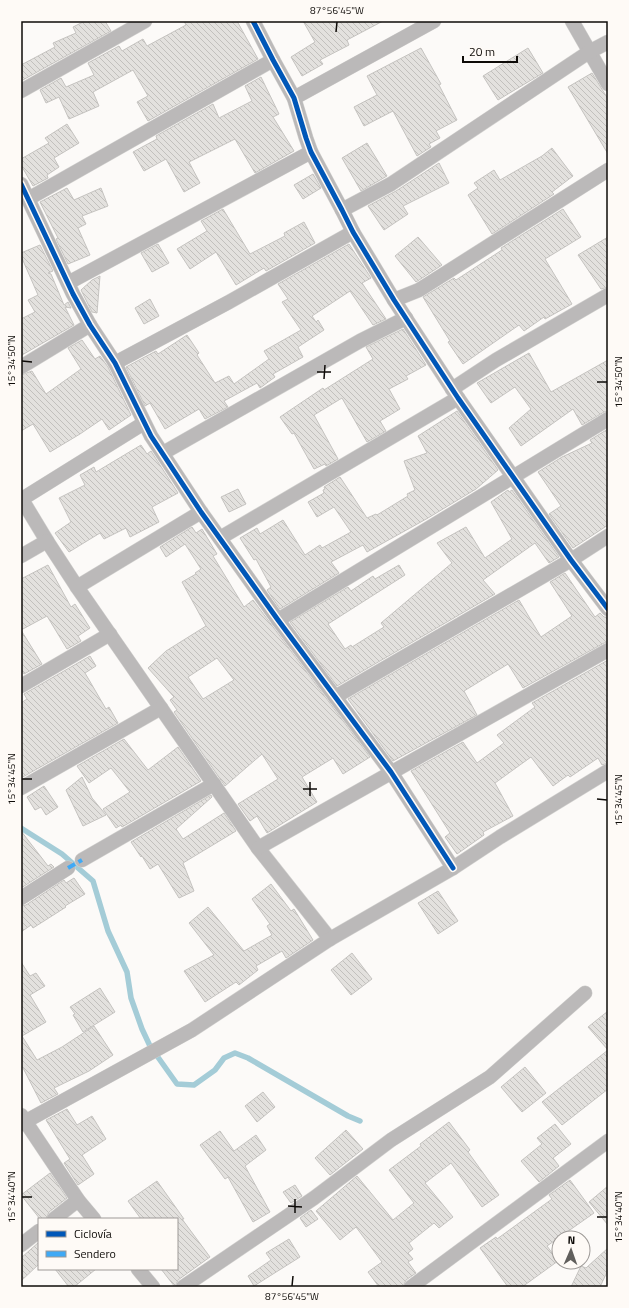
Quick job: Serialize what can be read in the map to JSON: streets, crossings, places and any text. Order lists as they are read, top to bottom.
{
  "legend": ["Ciclovía", "Sendero"],
  "scale_bar": "20 m",
  "north": "top",
  "coordinates": [
    "87°56'45\"W",
    "15°34'50\"N",
    "15°34'45\"N",
    "15°34'40\"N"
  ]
}
